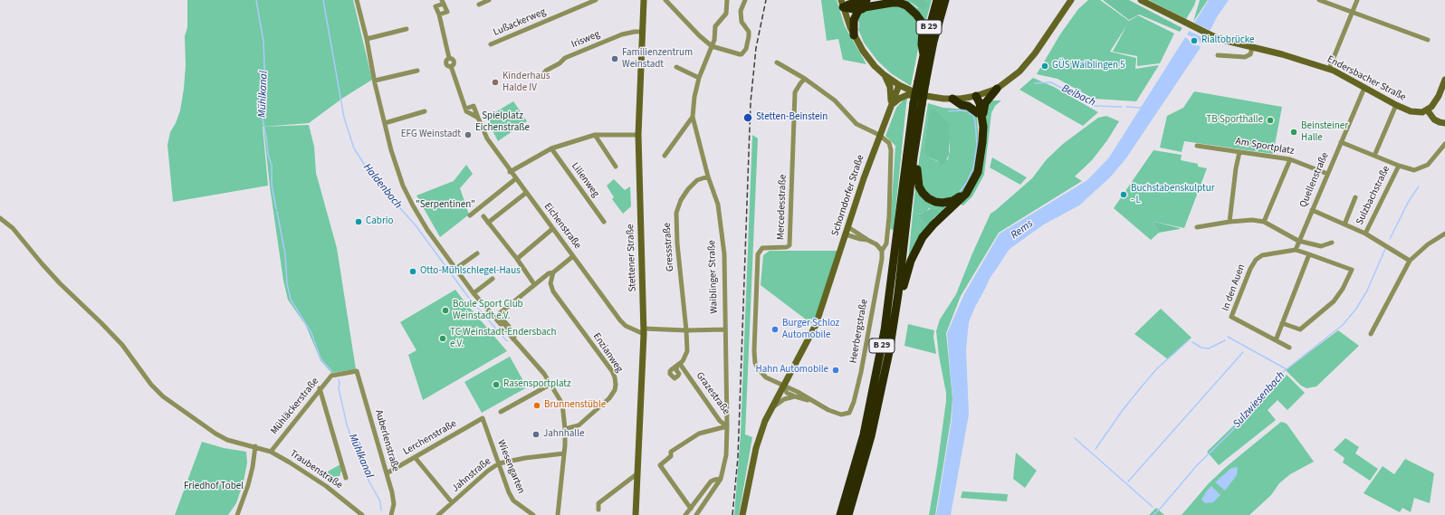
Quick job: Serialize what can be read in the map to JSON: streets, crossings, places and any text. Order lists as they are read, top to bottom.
{
  "streets": {
    "highway": ["B 29"],
    "street": [
      "Lußackerweg",
      "Irisweg",
      "Endersbacher Straße",
      "Am Sportplatz",
      "Lilienweg",
      "Quellenstraße",
      "Schorndorfer Straße",
      "Sulzbachstraße",
      "Mercedesstraße",
      "Eichenstraße",
      "Gressstraße",
      "Stettener Straße",
      "Waiblinger Straße",
      "In den Auen",
      "Heerbergstraße",
      "Enzianweg",
      "Grazestraße",
      "Mühläckerstraße",
      "Lerchenstraße",
      "Auberlenstraße",
      "Wiesengarten",
      "Traubenstraße",
      "Jahnstraße"
    ]
  },
  "crossings": [
    ["Irisweg", "Stettener Straße"],
    ["Endersbacher Straße", "Quellenstraße"],
    ["Am Sportplatz", "Quellenstraße"],
    ["Schorndorfer Straße", "Mercedesstraße"],
    ["Schorndorfer Straße", "Heerbergstraße"],
    ["Mercedesstraße", "Heerbergstraße"],
    ["Eichenstraße", "Stettener Straße"],
    ["Gressstraße", "Waiblinger Straße"],
    ["Gressstraße", "Grazestraße"],
    ["Waiblinger Straße", "Grazestraße"],
    ["Mühläckerstraße", "Auberlenstraße"],
    ["Mühläckerstraße", "Traubenstraße"],
    ["Lerchenstraße", "Auberlenstraße"],
    ["Lerchenstraße", "Wiesengarten"],
    ["Wiesengarten", "Jahnstraße"]
  ],
  "water": [
    "Mühlkanal",
    "Beibach",
    "Haldenbach",
    "Rems",
    "Sulzwiesenbach"
  ],
  "parks": ["Spielplatz Eichenstraße", "\"Serpentinen\"", "Friedhof Tobel"],
  "places": [
    "Rialtobrücke",
    "Familienzentrum Weinstadt",
    "GÜS Waiblingen 5",
    "Kinderhaus Halde IV",
    "Stetten-Beinstein",
    "TB Sporthalle",
    "Beinsteiner Halle",
    "EFG Weinstadt",
    "Buchstabenskulptur - L",
    "Cabrio",
    "Otto-Mühlschlegel-Haus",
    "Boule Sport Club Weinstadt e.V.",
    "Burger Schloz Automobile",
    "TC Weinstadt-Endersbach e.V.",
    "Hahn Automobile",
    "Rasensportplatz",
    "Brunnenstüble",
    "Jahnhalle"
  ]
}
